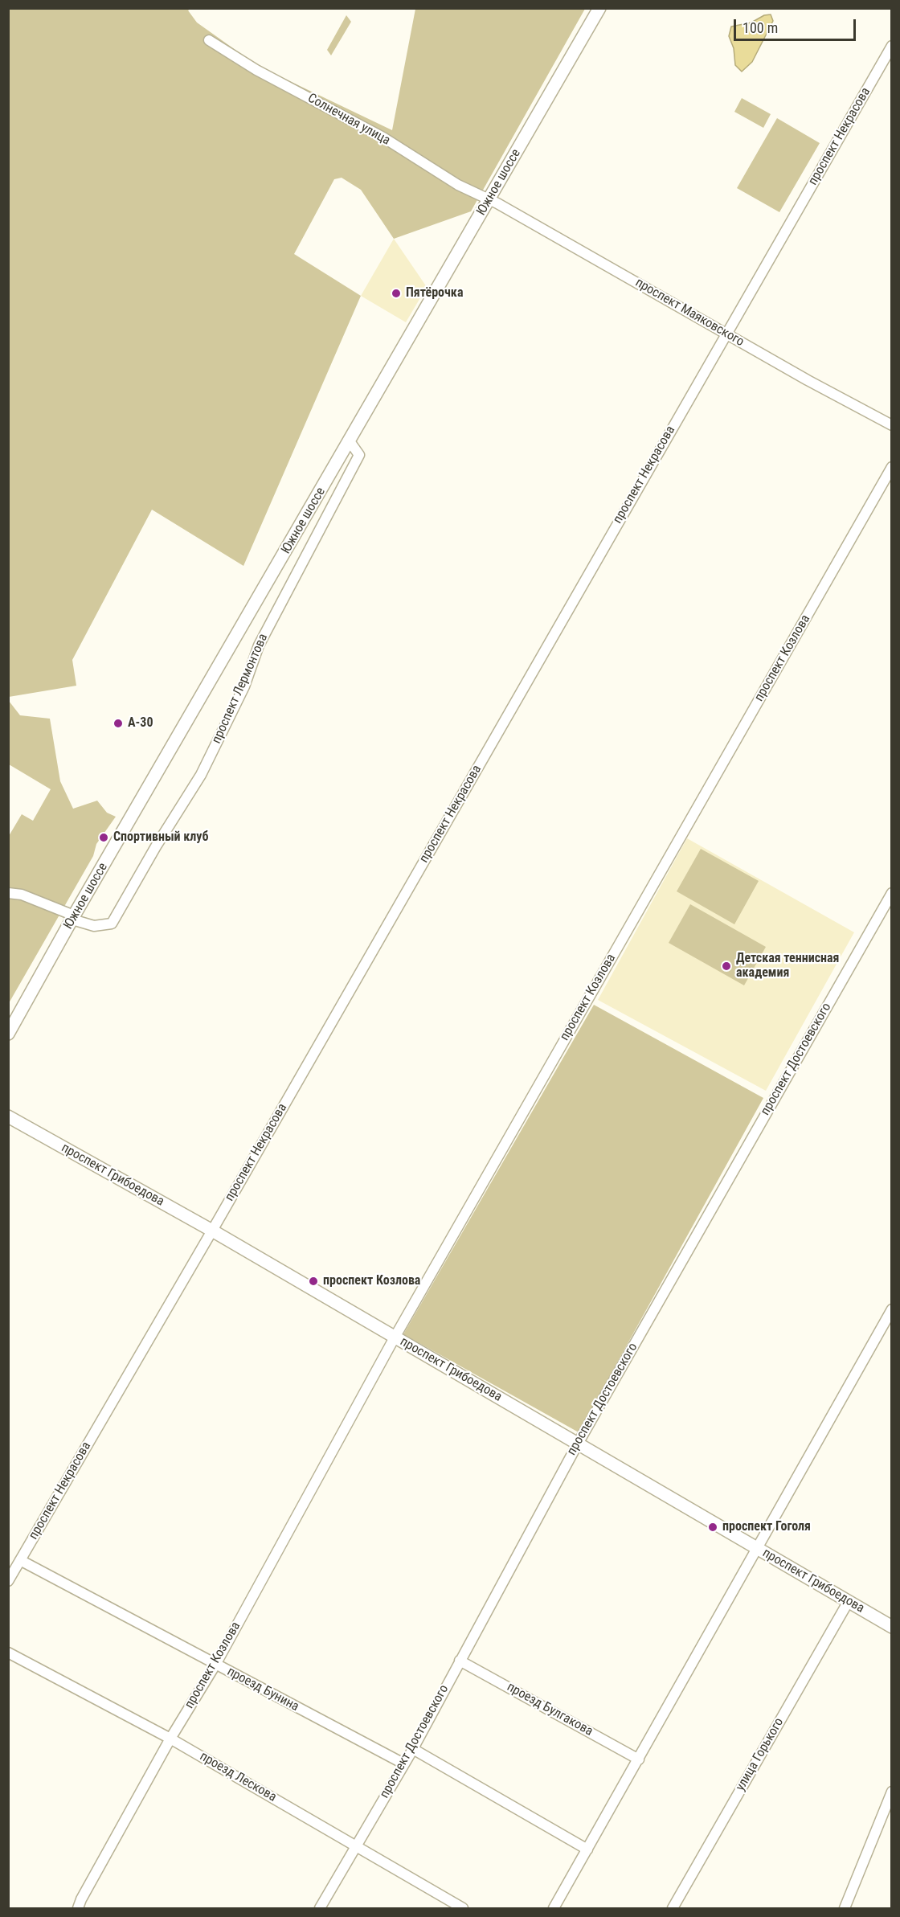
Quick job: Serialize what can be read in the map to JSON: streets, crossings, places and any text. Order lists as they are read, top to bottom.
{
  "streets": {
    "street": [
      "Солнечная улица",
      "проспект Некрасова",
      "Южное шоссе",
      "проспект Маяковского",
      "проспект Козлова",
      "проспект Лермонтова",
      "проспект Достоевского",
      "проспект Грибоедова",
      "проезд Бунина",
      "проезд Булгакова",
      "улица Горького",
      "проезд Лескова"
    ]
  },
  "crossings": [
    ["Солнечная улица", "Южное шоссе"],
    ["Солнечная улица", "проспект Маяковского"],
    ["проспект Некрасова", "проспект Маяковского"],
    ["проспект Некрасова", "проспект Грибоедова"],
    ["проспект Некрасова", "проезд Бунина"],
    ["Южное шоссе", "проспект Маяковского"],
    ["Южное шоссе", "проспект Лермонтова"],
    ["проспект Козлова", "проспект Грибоедова"],
    ["проспект Козлова", "проезд Бунина"],
    ["проспект Козлова", "проезд Лескова"],
    ["проспект Достоевского", "проспект Грибоедова"],
    ["проспект Достоевского", "проезд Бунина"],
    ["проспект Достоевского", "проезд Булгакова"],
    ["проспект Достоевского", "проезд Лескова"],
    ["проспект Грибоедова", "улица Горького"]
  ],
  "places": [
    "Пятёрочка",
    "А-30",
    "Спортивный клуб",
    "Детская теннисная академия",
    "проспект Козлова",
    "проспект Гоголя"
  ],
  "scale_bar": "100 m"
}
